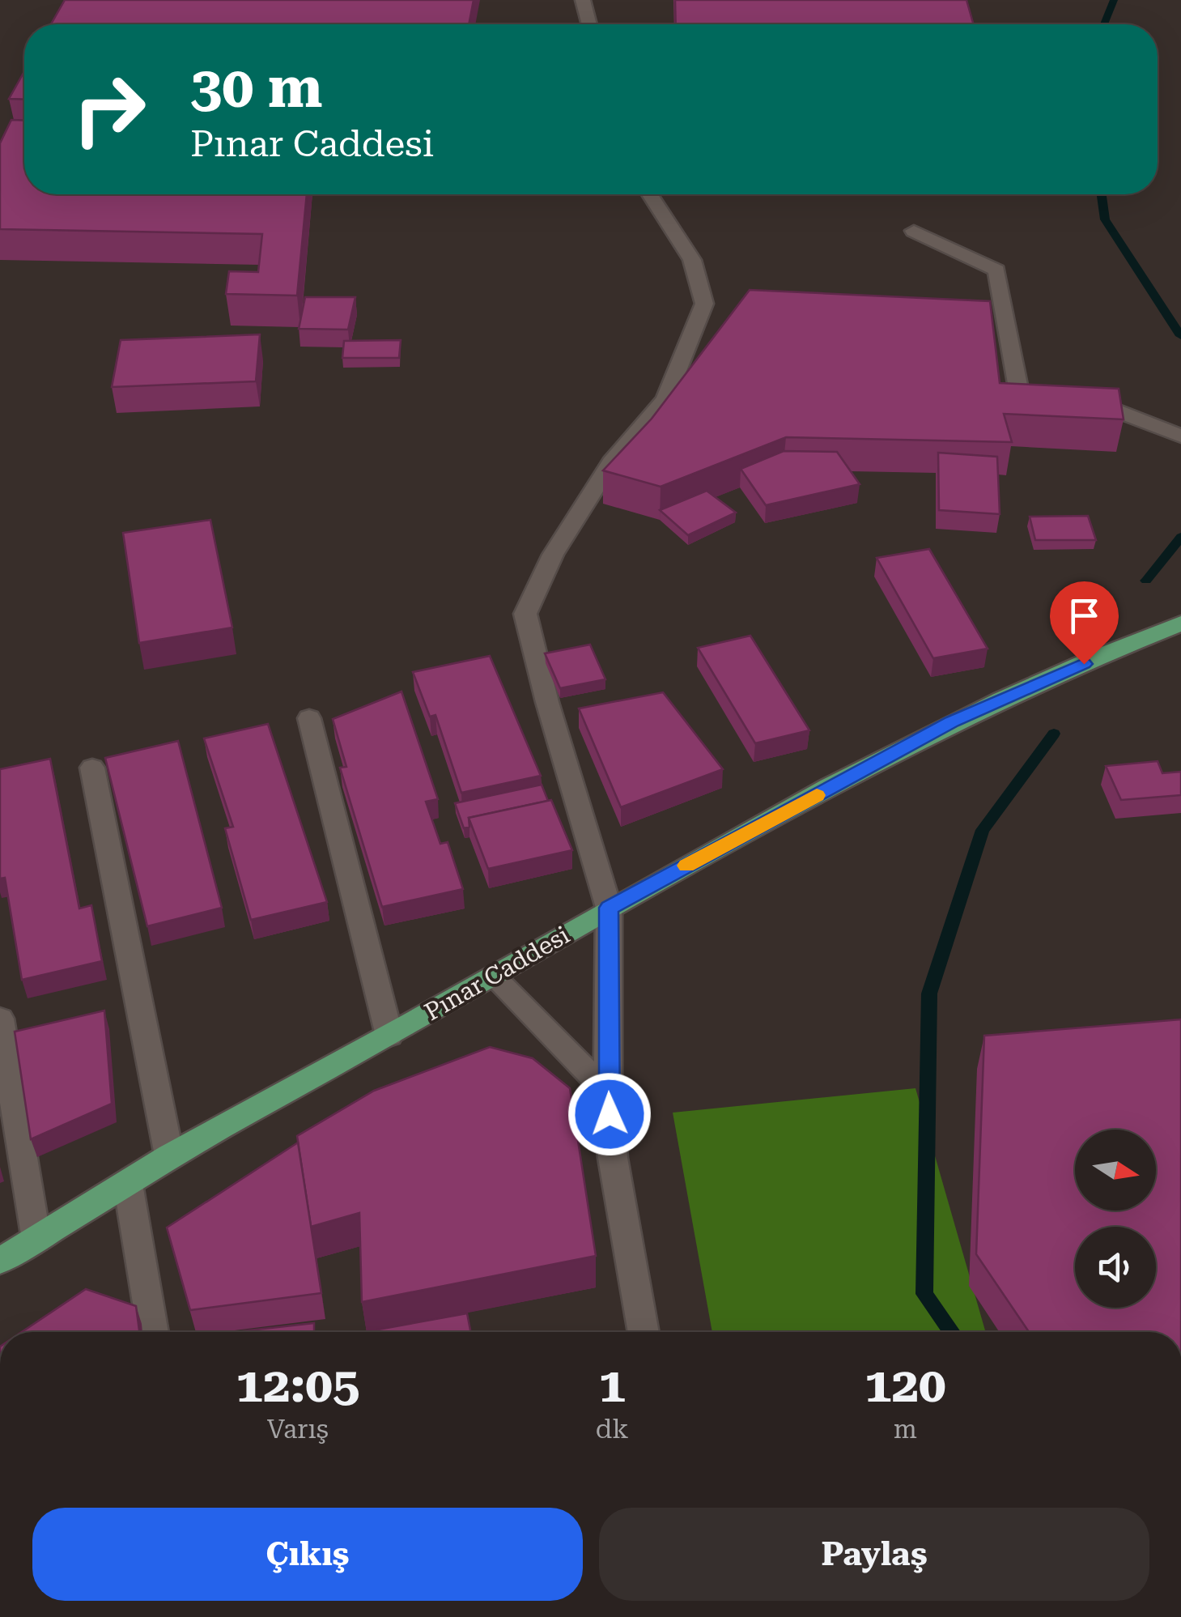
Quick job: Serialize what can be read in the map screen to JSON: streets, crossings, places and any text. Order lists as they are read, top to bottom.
{
  "streets": {
    "main road": ["Pınar Caddesi"]
  },
  "north": "right",
  "page": {
    "turn": ["30 m", "Pınar Caddesi"],
    "eta": [
      "12:05",
      "Varış",
      "1",
      "dk",
      "120",
      "m"
    ],
    "buttons": ["Çıkış", "Paylaş"]
  }
}
